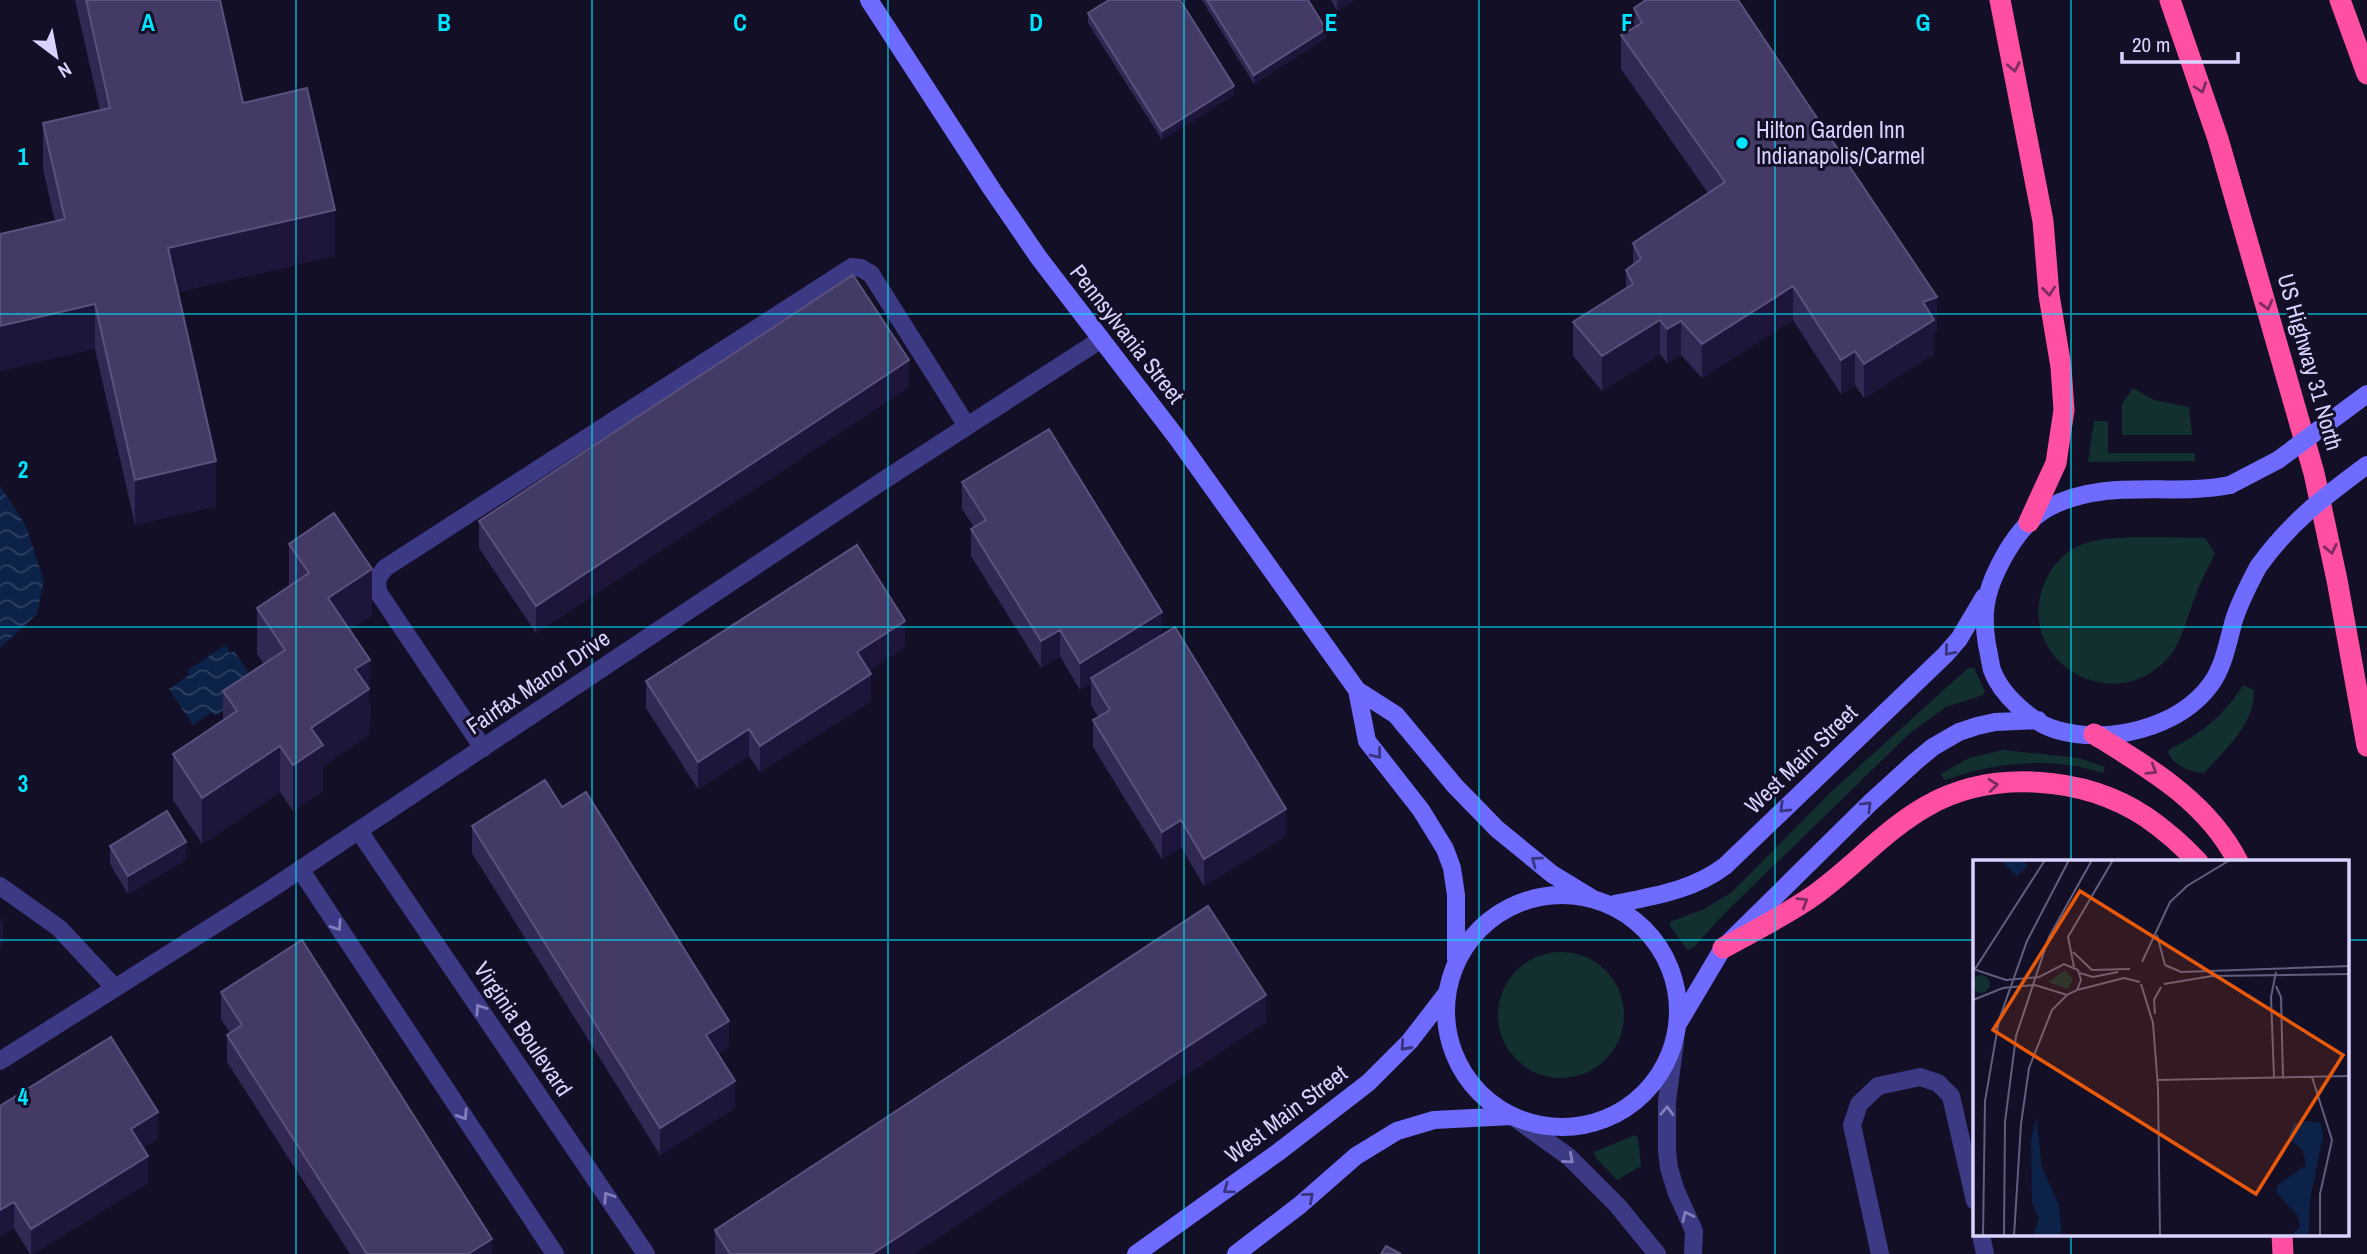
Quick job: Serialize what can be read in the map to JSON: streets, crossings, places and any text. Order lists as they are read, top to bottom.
{
  "streets": {
    "highway": ["US Highway 31 North"],
    "main road": ["Pennsylvania Street", "West Main Street"],
    "street": ["Fairfax Manor Drive", "Virginia Boulevard"]
  },
  "crossings": [
    ["Pennsylvania Street", "Fairfax Manor Drive"],
    ["Pennsylvania Street", "West Main Street"],
    ["Fairfax Manor Drive", "Virginia Boulevard"]
  ],
  "one_way": ["US Highway 31 North"],
  "places": ["Hilton Garden Inn Indianapolis/Carmel"],
  "scale_bar": "20 m",
  "north": "bottom right",
  "grid": {
    "columns": [
      "A",
      "B",
      "C",
      "D",
      "E",
      "F",
      "G"
    ],
    "rows": [
      "1",
      "2",
      "3",
      "4"
    ]
  }
}
